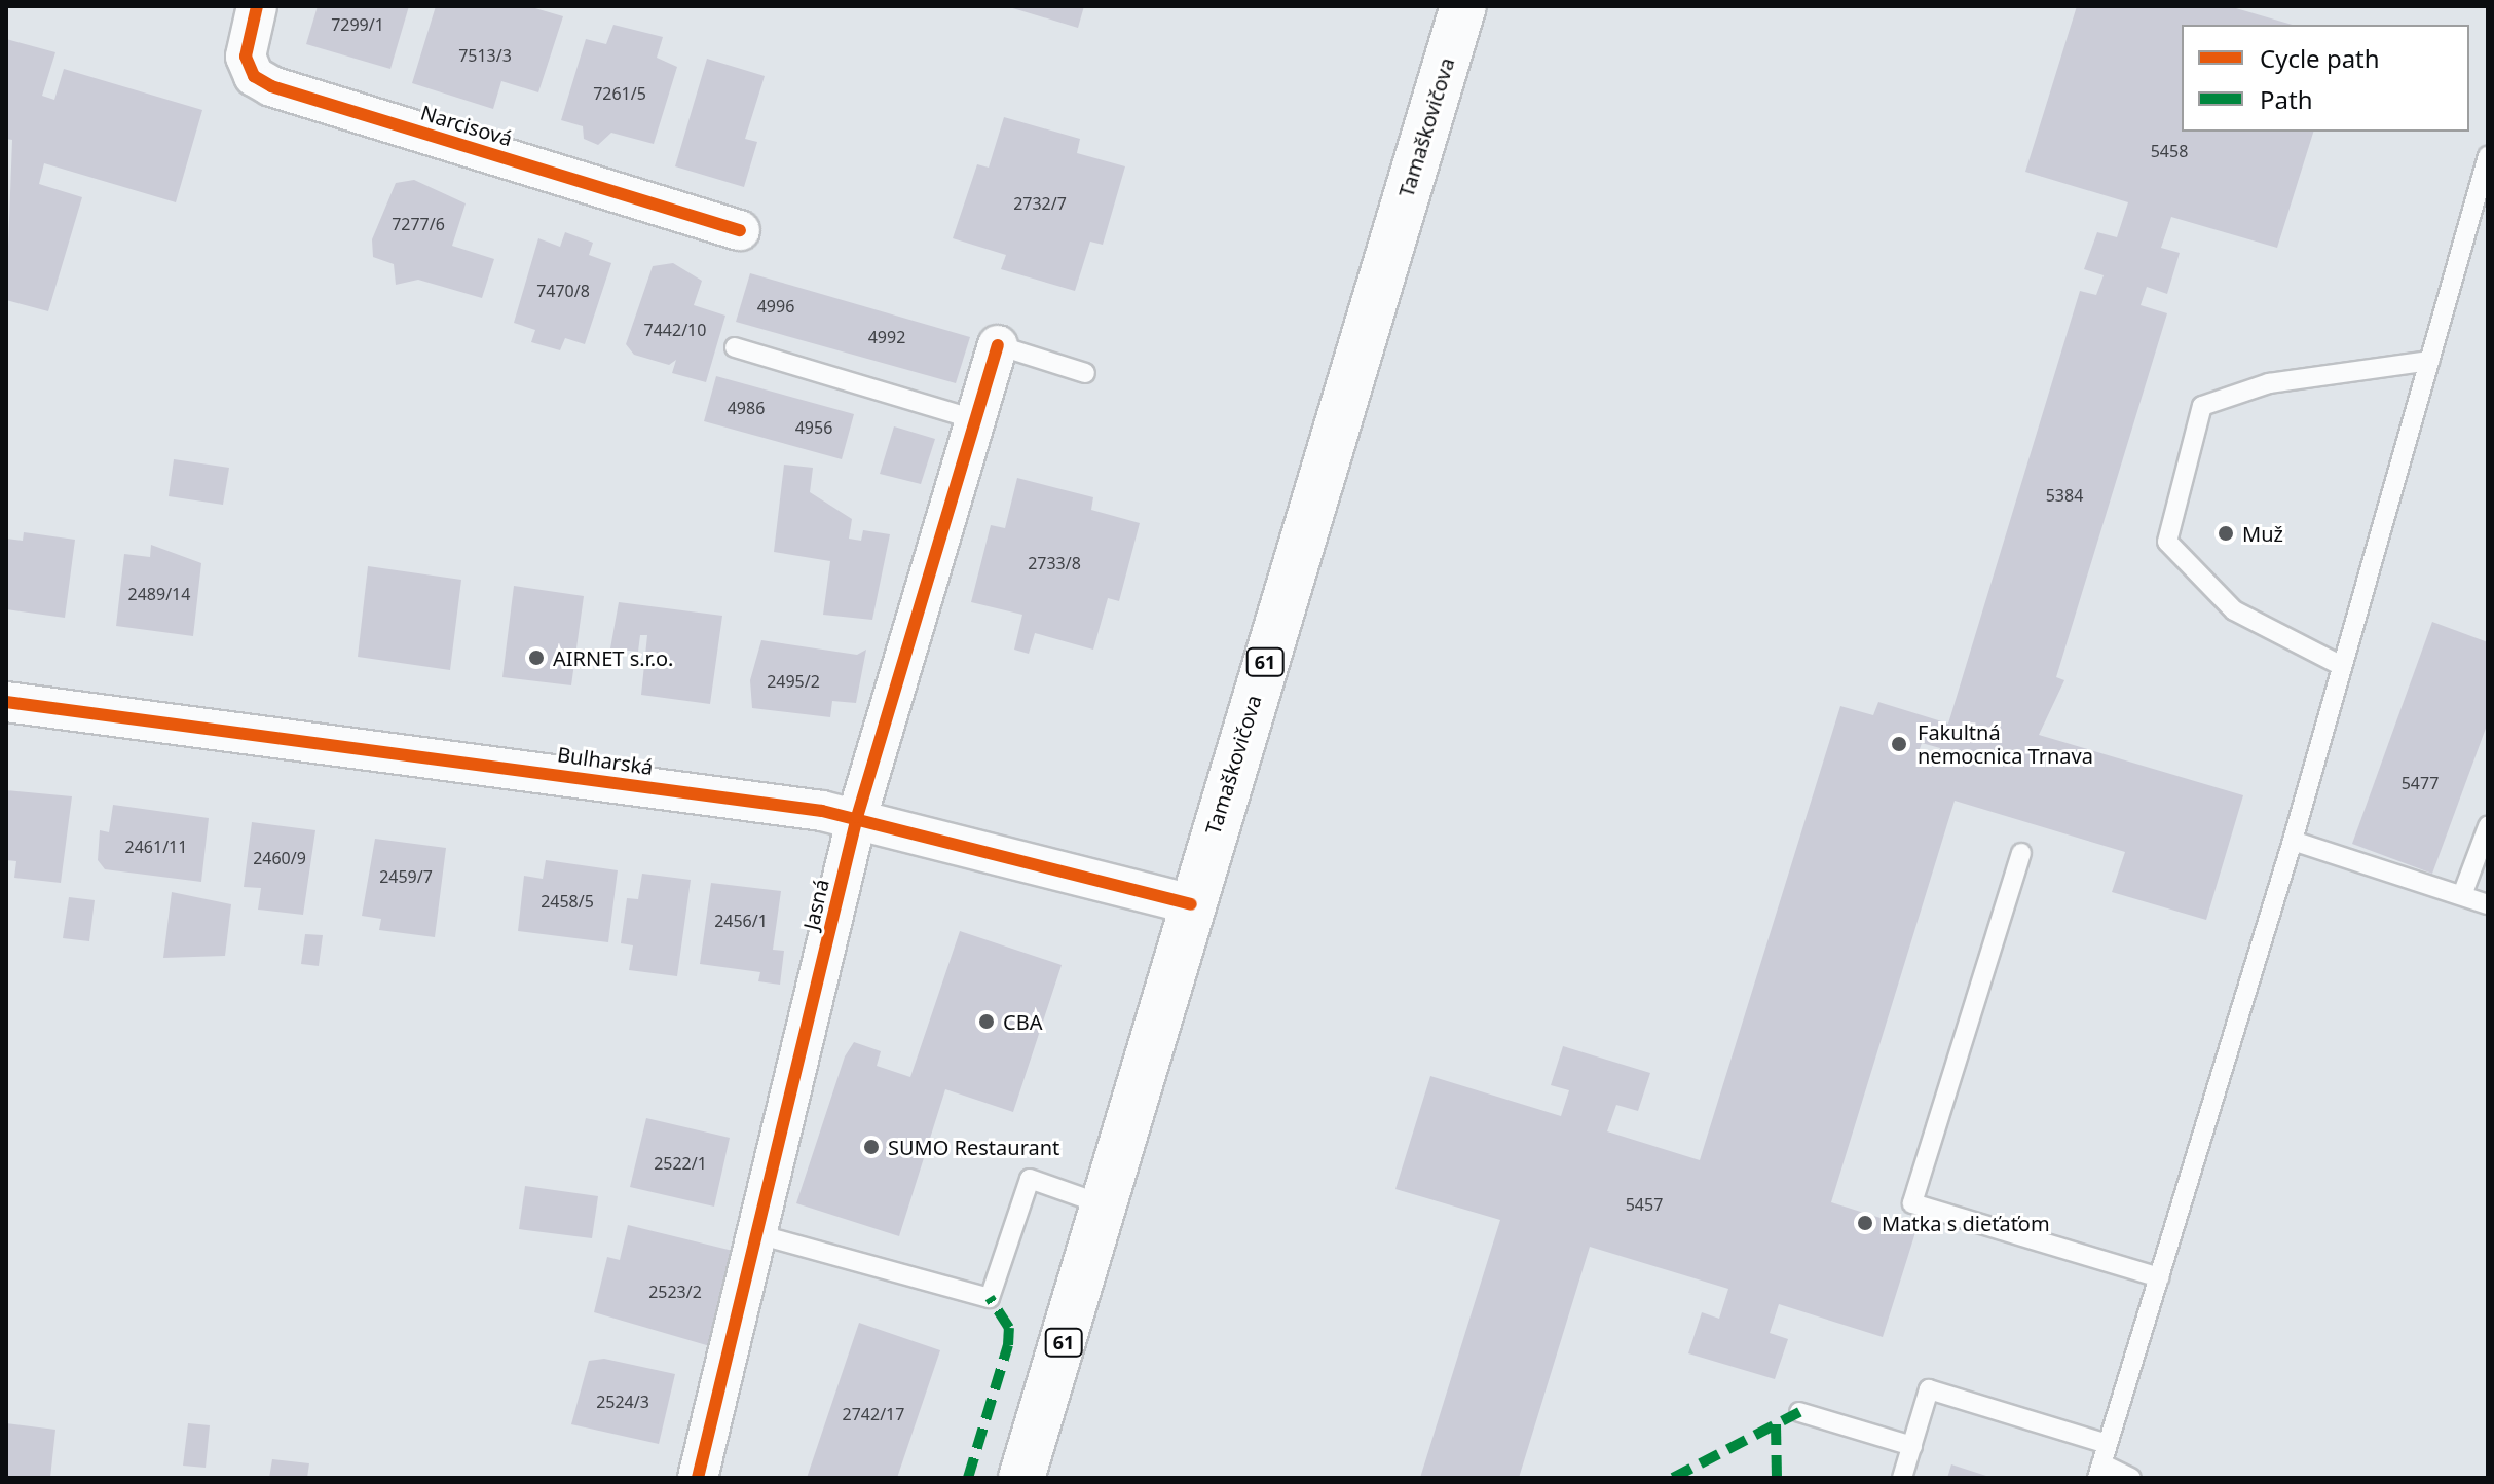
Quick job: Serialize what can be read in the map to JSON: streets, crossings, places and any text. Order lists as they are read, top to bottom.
{
  "streets": {
    "main road": ["Tamaškovičova", "61"],
    "street": ["Narcisová", "Bulharská", "Jasná"]
  },
  "crossings": [
    ["Tamaškovičova", "Bulharská"],
    ["Bulharská", "Jasná"]
  ],
  "places": [
    "Muž",
    "AIRNET s.r.o.",
    "Fakultná nemocnica Trnava",
    "CBA",
    "SUMO Restaurant",
    "Matka s dieťaťom"
  ],
  "house_numbers": [
    "7299/1",
    "7513/3",
    "7261/5",
    "5458",
    "2732/7",
    "7277/6",
    "7470/8",
    "4996",
    "7442/10",
    "4992",
    "4986",
    "4956",
    "5384",
    "2733/8",
    "2489/14",
    "2495/2",
    "5477",
    "2461/11",
    "2460/9",
    "2459/7",
    "2458/5",
    "2456/1",
    "2522/1",
    "5457",
    "2523/2",
    "2524/3",
    "2742/17"
  ],
  "legend": ["Cycle path", "Path"]
}
